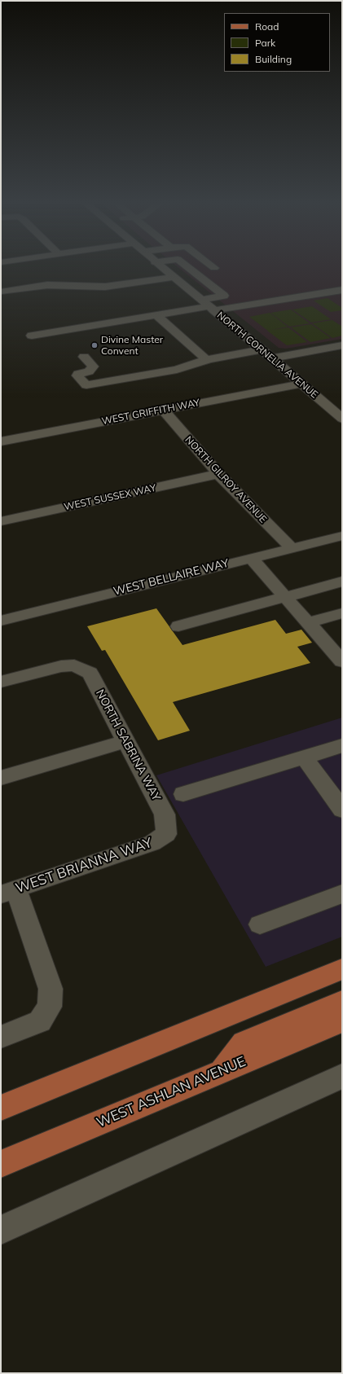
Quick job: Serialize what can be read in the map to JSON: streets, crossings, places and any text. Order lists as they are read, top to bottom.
{
  "streets": {
    "main road": ["WEST ASHLAN AVENUE"],
    "street": [
      "NORTH CORNELIA AVENUE",
      "WEST GRIFFITH WAY",
      "NORTH GILROY AVENUE",
      "WEST SUSSEX WAY",
      "WEST BELLAIRE WAY",
      "NORTH SABRINA WAY",
      "WEST BRIANNA WAY"
    ]
  },
  "crossings": [
    ["NORTH CORNELIA AVENUE", "WEST GRIFFITH WAY"],
    ["WEST GRIFFITH WAY", "NORTH GILROY AVENUE"],
    ["NORTH GILROY AVENUE", "WEST SUSSEX WAY"],
    ["NORTH GILROY AVENUE", "WEST BELLAIRE WAY"],
    ["NORTH SABRINA WAY", "WEST BRIANNA WAY"]
  ],
  "places": ["Divine Master Convent"],
  "legend": ["Road", "Park", "Building"]
}
